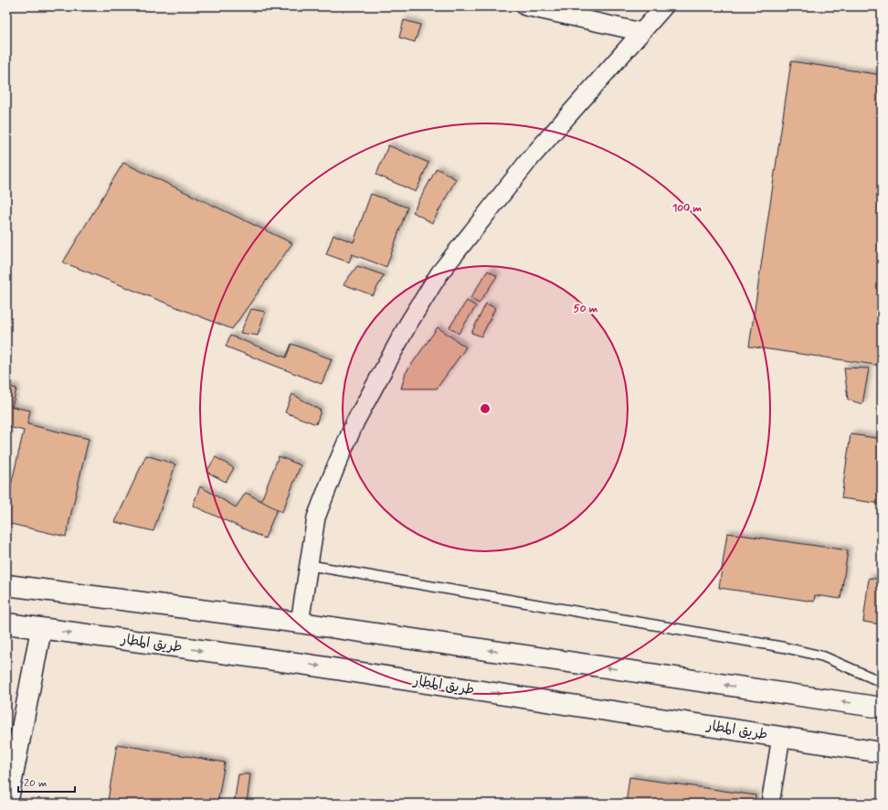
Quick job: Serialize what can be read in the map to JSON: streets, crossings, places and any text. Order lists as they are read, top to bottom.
{
  "streets": {
    "main road": ["طريق المطار"]
  },
  "scale_bar": "20 m",
  "rings": ["100 m", "50 m"]
}
